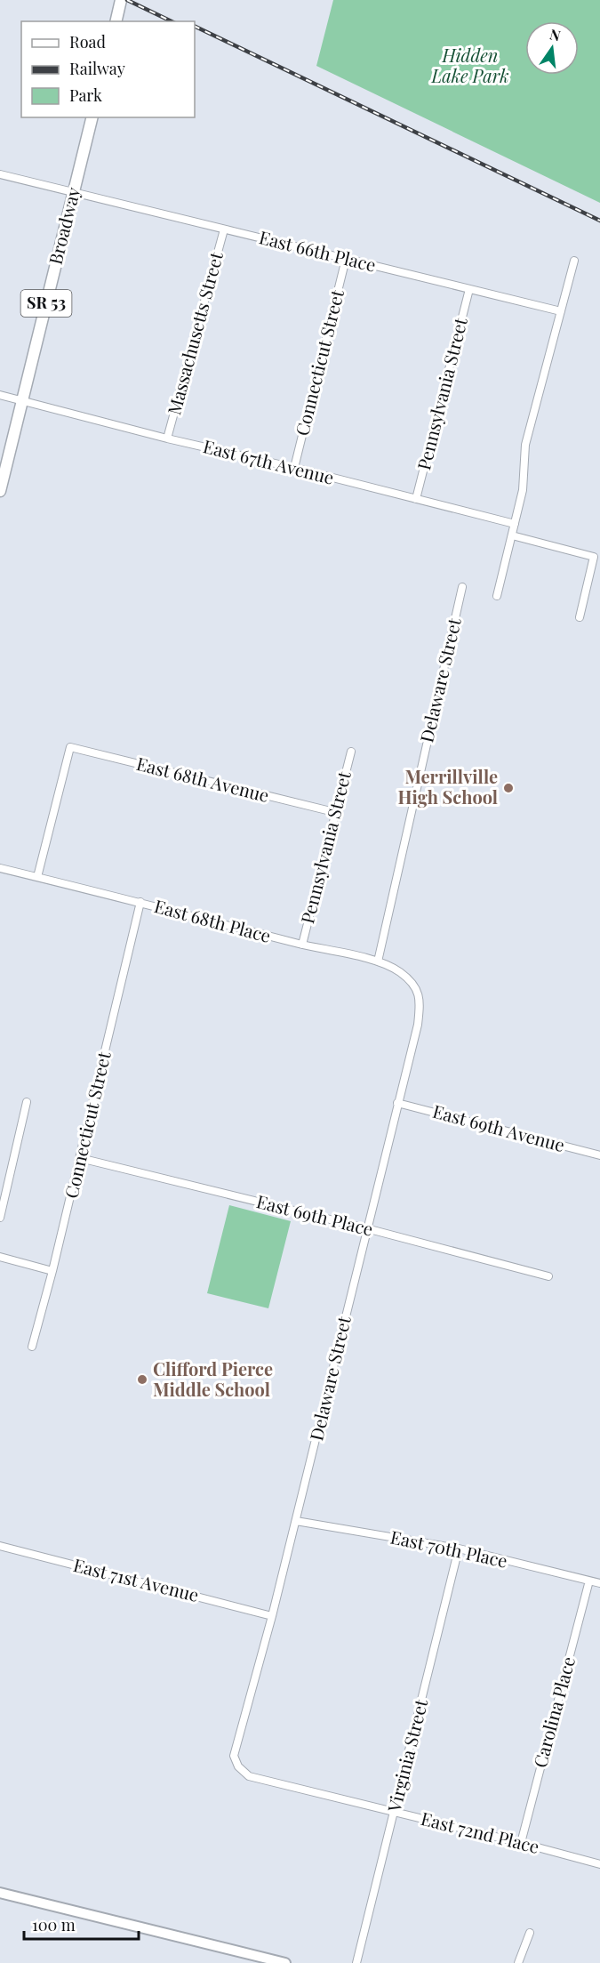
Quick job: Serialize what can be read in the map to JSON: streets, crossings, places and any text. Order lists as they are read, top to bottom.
{
  "streets": {
    "main road": ["Broadway", "SR 53"],
    "street": [
      "East 66th Place",
      "Massachusetts Street",
      "Connecticut Street",
      "Pennsylvania Street",
      "East 67th Avenue",
      "Delaware Street",
      "East 68th Avenue",
      "East 68th Place",
      "East 69th Avenue",
      "East 69th Place",
      "East 70th Place",
      "East 71st Avenue",
      "Carolina Place",
      "Virginia Street",
      "East 72nd Place"
    ]
  },
  "crossings": [
    ["Broadway", "East 66th Place"],
    ["Broadway", "East 67th Avenue"],
    ["East 66th Place", "Massachusetts Street"],
    ["East 66th Place", "Connecticut Street"],
    ["East 66th Place", "Pennsylvania Street"],
    ["Massachusetts Street", "East 67th Avenue"],
    ["Connecticut Street", "East 67th Avenue"],
    ["Connecticut Street", "East 68th Place"],
    ["Connecticut Street", "East 69th Place"],
    ["Pennsylvania Street", "East 67th Avenue"],
    ["Pennsylvania Street", "East 68th Avenue"],
    ["Pennsylvania Street", "East 68th Place"],
    ["Delaware Street", "East 68th Place"],
    ["Delaware Street", "East 69th Avenue"],
    ["Delaware Street", "East 69th Place"],
    ["Delaware Street", "East 70th Place"],
    ["Delaware Street", "East 71st Avenue"],
    ["Delaware Street", "East 72nd Place"],
    ["East 68th Avenue", "East 68th Place"],
    ["East 70th Place", "Carolina Place"],
    ["East 70th Place", "Virginia Street"],
    ["Carolina Place", "East 72nd Place"],
    ["Virginia Street", "East 72nd Place"]
  ],
  "parks": ["Hidden Lake Park"],
  "places": ["Merrillville High School", "Clifford Pierce Middle School"],
  "legend": ["Road", "Railway", "Park"],
  "scale_bar": "100 m",
  "north": "top"
}
